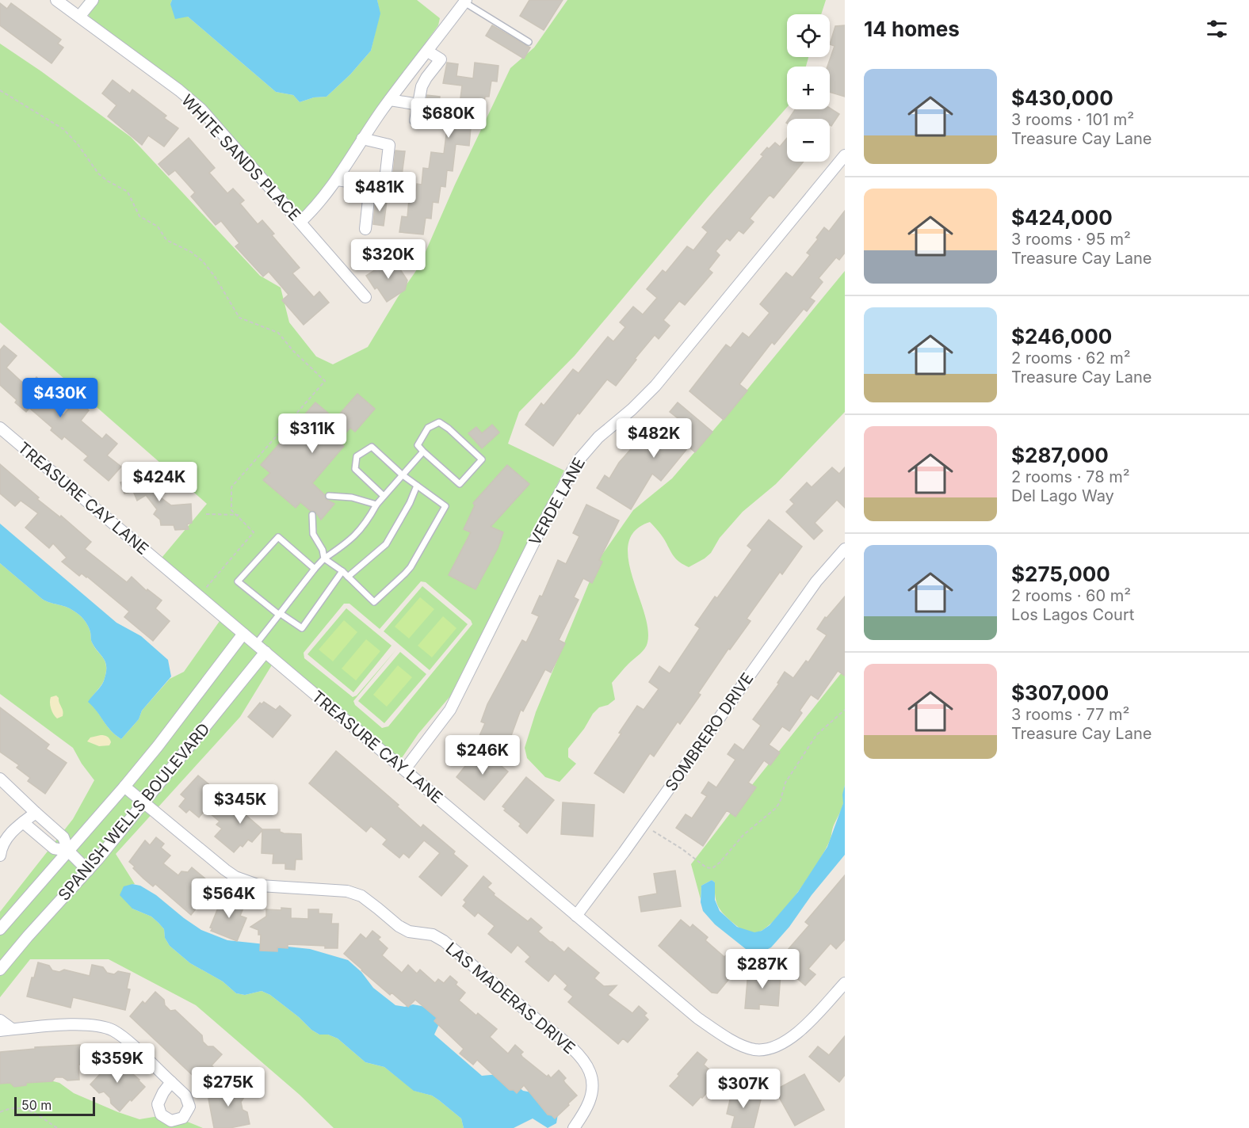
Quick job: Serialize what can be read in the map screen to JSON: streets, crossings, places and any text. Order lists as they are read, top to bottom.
{
  "streets": {
    "street": [
      "WHITE SANDS PLACE",
      "TREASURE CAY LANE",
      "VERDE LANE",
      "SOMBRERO DRIVE",
      "SPANISH WELLS BOULEVARD",
      "LAS MADERAS DRIVE"
    ]
  },
  "crossings": [
    ["TREASURE CAY LANE", "VERDE LANE"],
    ["TREASURE CAY LANE", "SOMBRERO DRIVE"],
    ["TREASURE CAY LANE", "SPANISH WELLS BOULEVARD"],
    ["SPANISH WELLS BOULEVARD", "LAS MADERAS DRIVE"]
  ],
  "scale_bar": "50 m",
  "page": {
    "heading": "14 homes",
    "map_buttons": ["+", "−"],
    "list": [
      {
        "name": "$430,000",
        "note": "3 rooms · 101 m² · Treasure Cay Lane"
      },
      {
        "name": "$424,000",
        "note": "3 rooms · 95 m² · Treasure Cay Lane"
      },
      {
        "name": "$246,000",
        "note": "2 rooms · 62 m² · Treasure Cay Lane"
      },
      {
        "name": "$287,000",
        "note": "2 rooms · 78 m² · Del Lago Way"
      },
      {
        "name": "$275,000",
        "note": "2 rooms · 60 m² · Los Lagos Court"
      },
      {
        "name": "$307,000",
        "note": "3 rooms · 77 m² · Treasure Cay Lane"
      }
    ],
    "price": [
      "$680K",
      "$481K",
      "$320K",
      "$430K",
      "$311K",
      "$482K",
      "$424K",
      "$246K",
      "$345K",
      "$564K",
      "$287K",
      "$359K",
      "$275K",
      "$307K"
    ],
    "scale": "50 m"
  }
}
